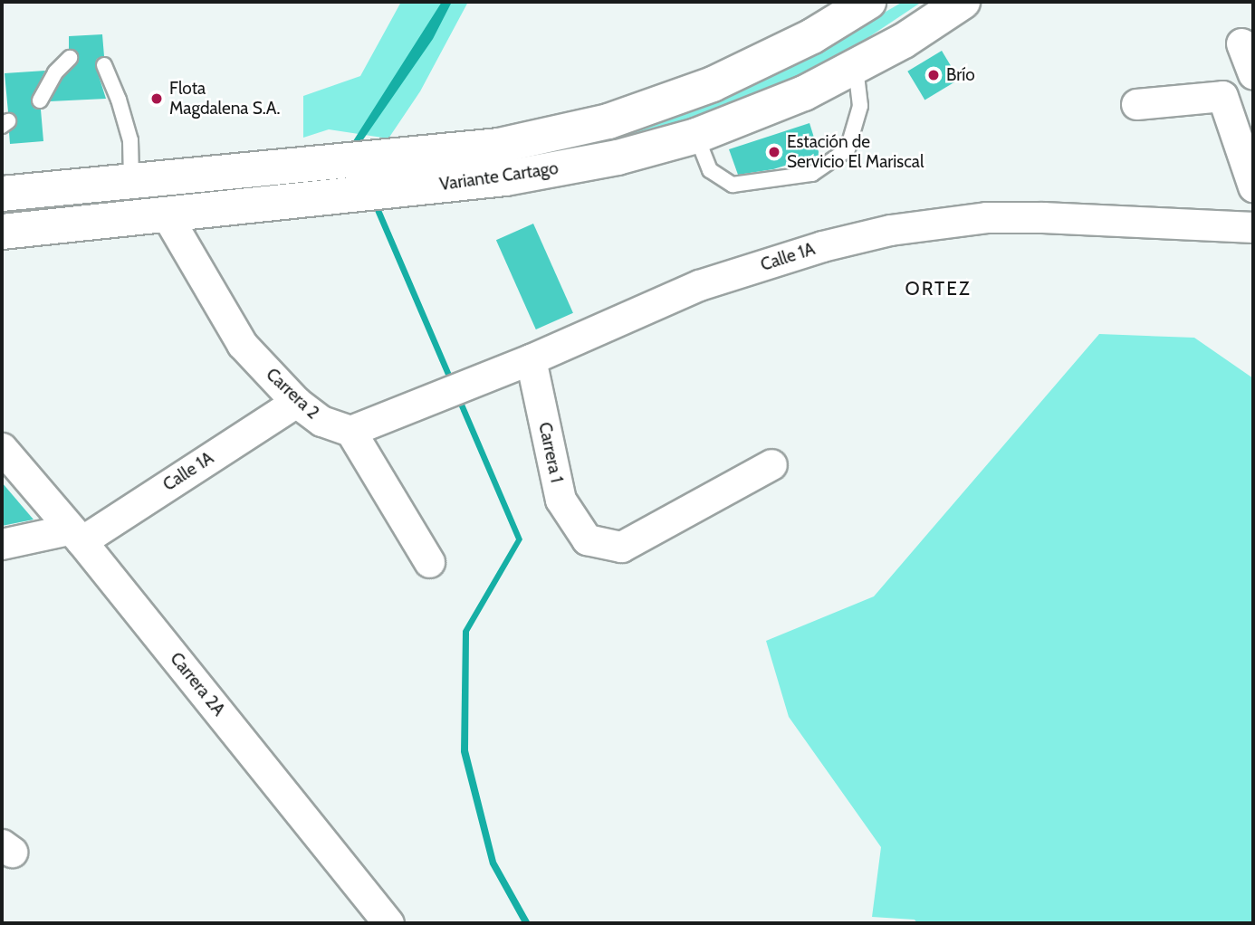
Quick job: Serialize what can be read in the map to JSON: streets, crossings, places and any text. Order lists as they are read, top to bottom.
{
  "streets": {
    "highway": ["Variante Cartago"],
    "street": [
      "Calle 1A",
      "Carrera 2",
      "Carrera 1",
      "Carrera 2A"
    ]
  },
  "crossings": [
    ["Variante Cartago", "Carrera 2"],
    ["Calle 1A", "Carrera 2"],
    ["Calle 1A", "Carrera 1"],
    ["Calle 1A", "Carrera 2A"]
  ],
  "districts": ["ORTEZ"],
  "places": ["Brío", "Flota Magdalena S.A.", "Estación de Servicio El Mariscal"]
}
